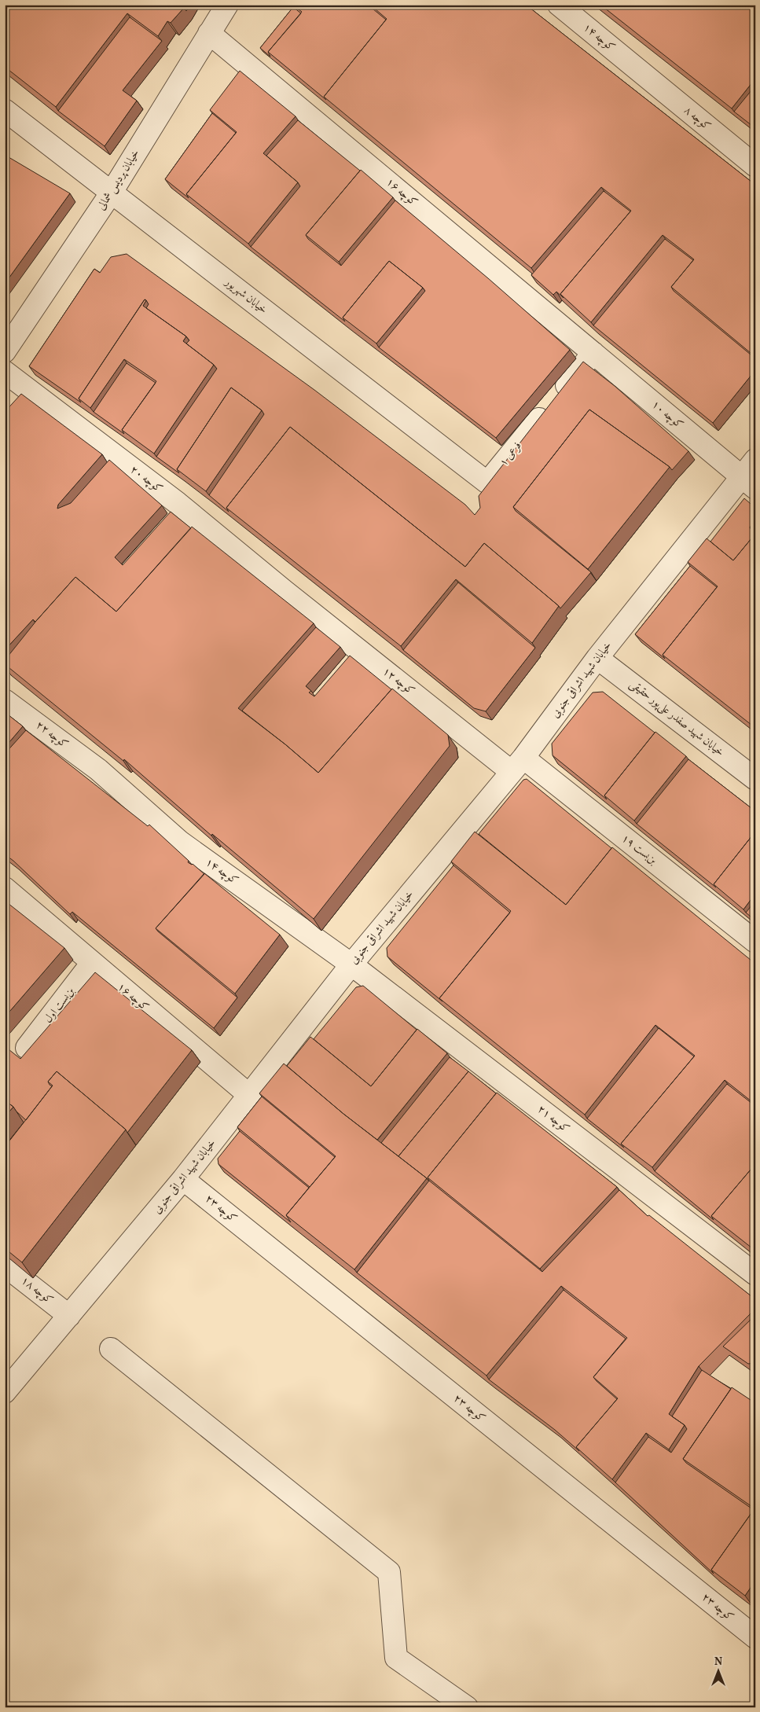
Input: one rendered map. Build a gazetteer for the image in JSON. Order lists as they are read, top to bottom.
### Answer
{
  "streets": {
    "street": [
      "کوچه ۱۴",
      "کوچه ۸",
      "خیابان پردیس شمالی",
      "کوچه ۱۶",
      "خیابان شهریور",
      "کوچه ۱۰",
      "فرعی ۱",
      "کوچه ۲۰",
      "خیابان شهید اشراقی جنوبی",
      "کوچه ۱۲",
      "خیابان شهید صفدر علی‌پور حقیقی",
      "کوچه ۲۲",
      "بن‌بست ۱۹",
      "بن‌بست اول",
      "کوچه ۲۱",
      "کوچه ۲۳",
      "کوچه ۱۸"
    ]
  },
  "crossings": [
    ["کوچه ۱۴", "کوچه ۸"],
    ["کوچه ۱۴", "خیابان شهید اشراقی جنوبی"],
    ["کوچه ۱۴", "کوچه ۲۲"],
    ["کوچه ۱۴", "کوچه ۲۱"],
    ["خیابان پردیس شمالی", "کوچه ۱۶"],
    ["خیابان پردیس شمالی", "خیابان شهریور"],
    ["کوچه ۱۶", "کوچه ۱۰"],
    ["کوچه ۱۶", "فرعی ۱"],
    ["کوچه ۱۶", "خیابان شهید اشراقی جنوبی"],
    ["کوچه ۱۶", "بن‌بست اول"],
    ["خیابان شهریور", "فرعی ۱"],
    ["کوچه ۱۰", "فرعی ۱"],
    ["کوچه ۱۰", "خیابان شهید اشراقی جنوبی"],
    ["کوچه ۲۰", "کوچه ۱۲"],
    ["خیابان شهید اشراقی جنوبی", "کوچه ۱۲"],
    ["خیابان شهید اشراقی جنوبی", "خیابان شهید صفدر علی‌پور حقیقی"],
    ["خیابان شهید اشراقی جنوبی", "بن‌بست ۱۹"],
    ["خیابان شهید اشراقی جنوبی", "کوچه ۲۱"],
    ["خیابان شهید اشراقی جنوبی", "کوچه ۲۳"],
    ["خیابان شهید اشراقی جنوبی", "کوچه ۱۸"],
    ["کوچه ۱۲", "بن‌بست ۱۹"]
  ],
  "north": "top"
}
